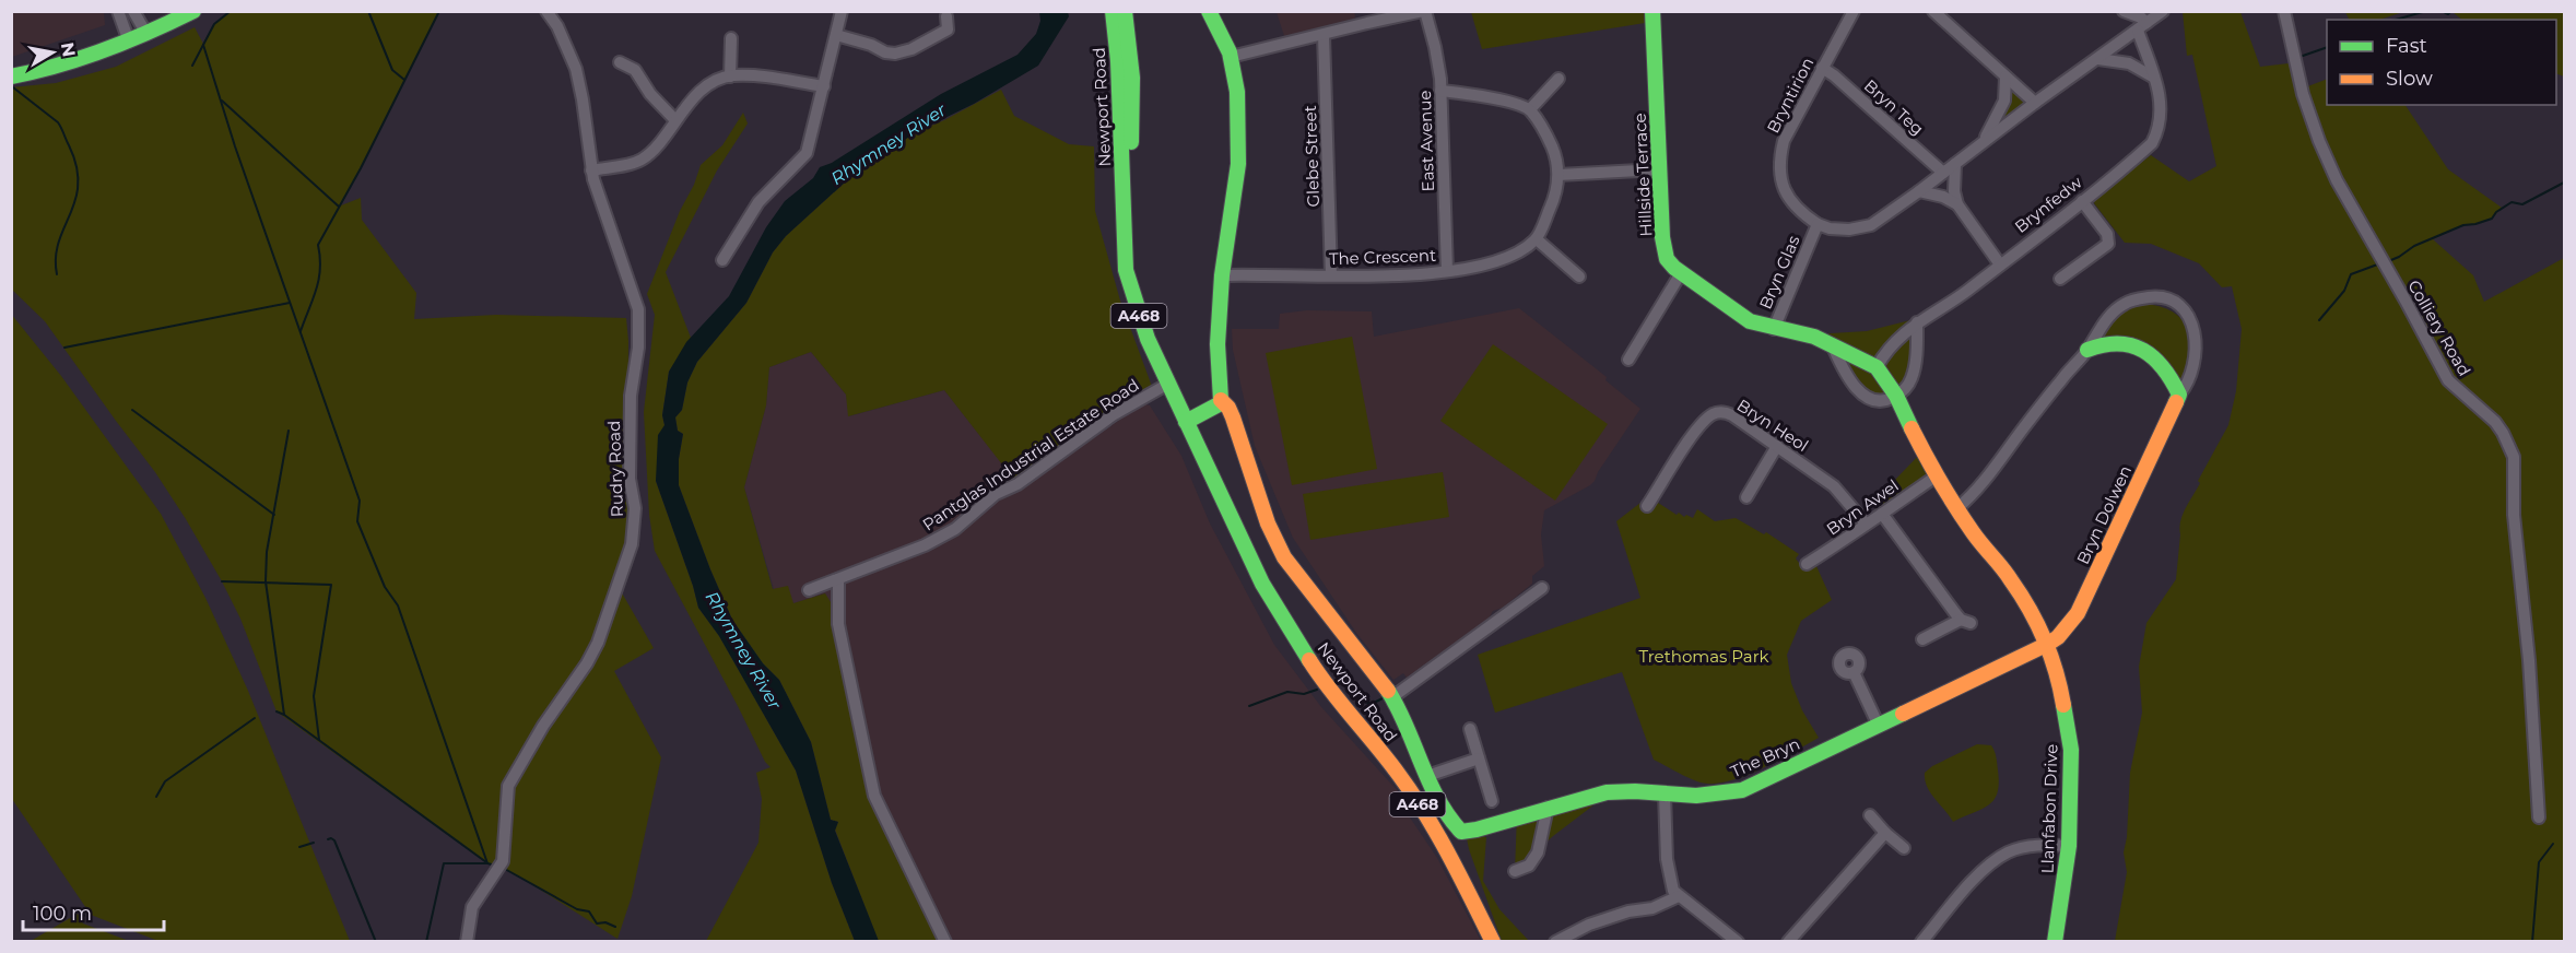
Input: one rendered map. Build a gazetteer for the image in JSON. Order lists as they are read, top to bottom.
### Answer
{
  "streets": {
    "street": [
      "Bryntirion",
      "Newport Road",
      "Bryn Teg",
      "East Avenue",
      "Glebe Street",
      "Hillside Terrace",
      "Brynfedw",
      "The Crescent",
      "Bryn Glas",
      "A468",
      "Colliery Road",
      "Bryn Heol",
      "Pantglas Industrial Estate Road",
      "Rudry Road",
      "Bryn Awel",
      "Bryn Dolwen",
      "The Bryn",
      "Llanfabon Drive"
    ]
  },
  "crossings": [
    ["Bryntirion", "Bryn Teg"],
    ["Bryntirion", "Bryn Glas"],
    ["Newport Road", "The Crescent"],
    ["Newport Road", "Pantglas Industrial Estate Road"],
    ["Newport Road", "The Bryn"],
    ["Bryn Teg", "Bryn Glas"],
    ["East Avenue", "The Crescent"],
    ["Glebe Street", "The Crescent"],
    ["Hillside Terrace", "Bryn Glas"],
    ["Brynfedw", "Bryn Glas"],
    ["Bryn Heol", "Bryn Awel"],
    ["Bryn Awel", "Llanfabon Drive"],
    ["Bryn Dolwen", "The Bryn"],
    ["Bryn Dolwen", "Llanfabon Drive"],
    ["The Bryn", "Llanfabon Drive"]
  ],
  "water": ["Rhymney River"],
  "parks": ["Trethomas Park"],
  "legend": ["Fast", "Slow"],
  "scale_bar": "100 m",
  "north": "right"
}
